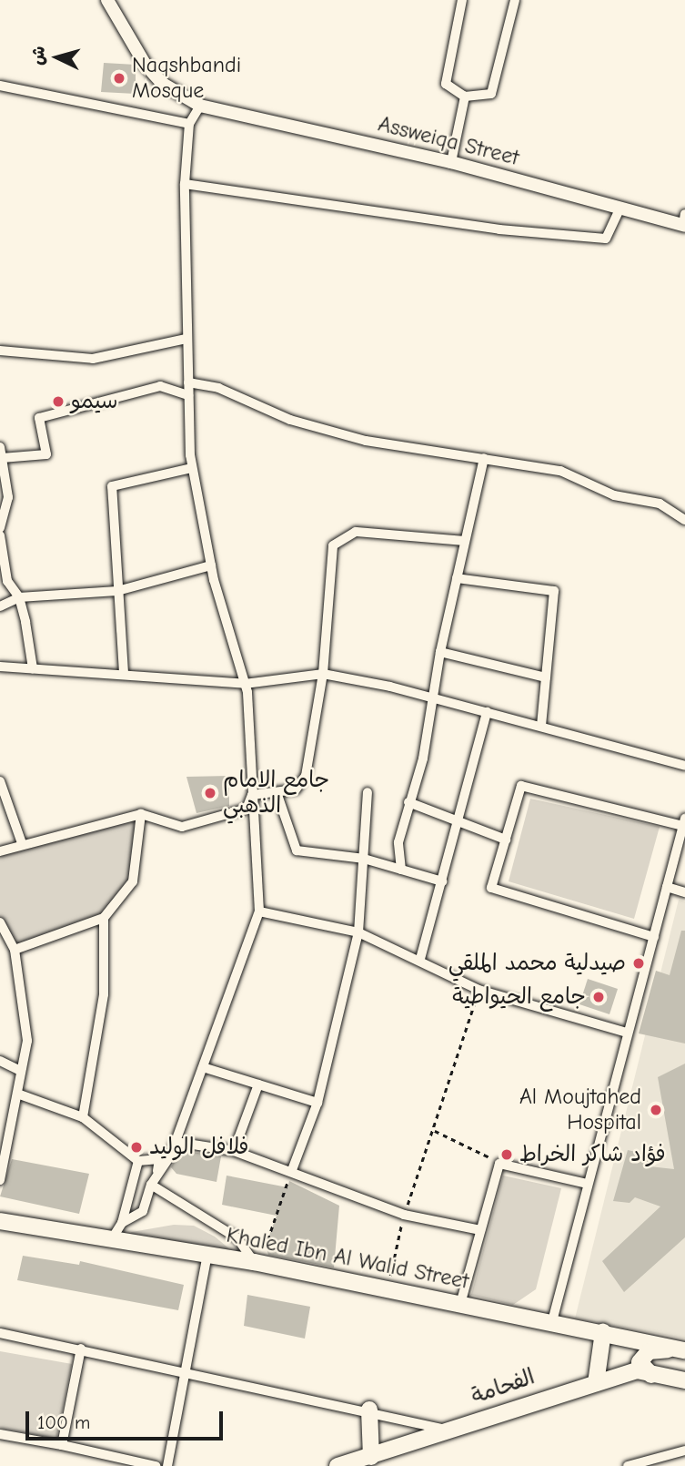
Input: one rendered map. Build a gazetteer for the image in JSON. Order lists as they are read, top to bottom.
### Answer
{
  "streets": {
    "main road": ["Khaled Ibn Al Walid Street", "الفحامة"],
    "street": ["Assweiqa Street"]
  },
  "places": [
    "Naqshbandi Mosque",
    "سيمو",
    "جامع الامام الذهبي",
    "صيدلية محمد الملقي",
    "جامع الحيواطية",
    "Al Moujtahed Hospital",
    "فلافل الوليد",
    "فؤاد شاكر الخراط"
  ],
  "scale_bar": "100 m",
  "north": "left"
}
